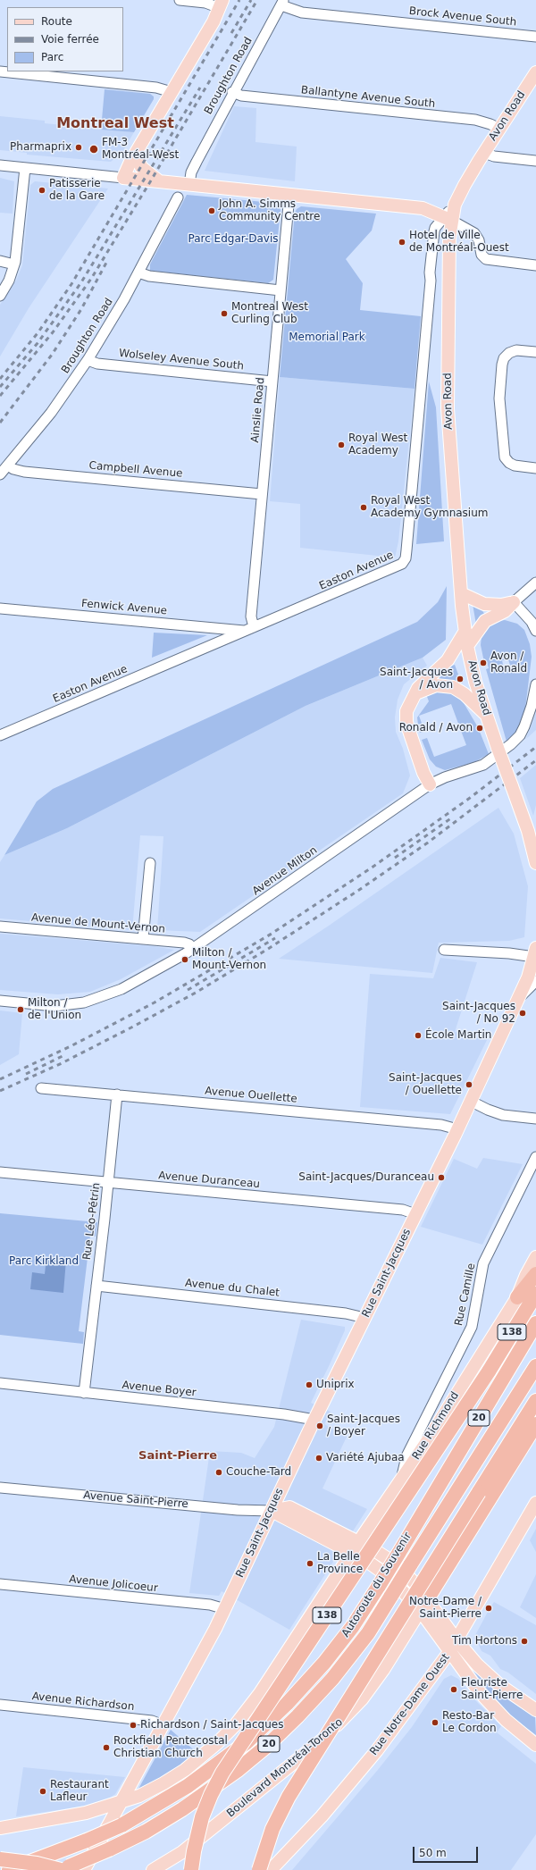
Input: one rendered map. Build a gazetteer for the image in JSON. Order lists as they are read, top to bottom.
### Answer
{
  "streets": {
    "highway": ["138", "20", "Autoroute du Souvenir"],
    "main road": [
      "Avon Road",
      "Rue Saint-Jacques",
      "Rue Richmond",
      "Avenue Saint-Pierre",
      "Rue Notre-Dame Ouest",
      "Boulevard Montréal-Toronto"
    ],
    "street": [
      "Brock Avenue South",
      "Broughton Road",
      "Ballantyne Avenue South",
      "Wolseley Avenue South",
      "Ainslie Road",
      "Campbell Avenue",
      "Easton Avenue",
      "Fenwick Avenue",
      "Avenue Milton",
      "Avenue de Mount-Vernon",
      "Avenue Ouellette",
      "Avenue Duranceau",
      "Rue Léo-Pétrin",
      "Avenue du Chalet",
      "Rue Camille",
      "Avenue Boyer",
      "Avenue Jolicoeur",
      "Avenue Richardson"
    ]
  },
  "crossings": [
    ["Brock Avenue South", "Broughton Road"],
    ["Broughton Road", "Ballantyne Avenue South"],
    ["Broughton Road", "Wolseley Avenue South"],
    ["Broughton Road", "Campbell Avenue"],
    ["Ballantyne Avenue South", "Avon Road"],
    ["Avon Road", "Easton Avenue"],
    ["Wolseley Avenue South", "Ainslie Road"],
    ["Ainslie Road", "Campbell Avenue"],
    ["Ainslie Road", "Easton Avenue"],
    ["Ainslie Road", "Fenwick Avenue"],
    ["Easton Avenue", "Fenwick Avenue"],
    ["Avenue Milton", "Avenue de Mount-Vernon"],
    ["Avenue Ouellette", "Rue Léo-Pétrin"],
    ["Avenue Ouellette", "Rue Saint-Jacques"],
    ["Avenue Duranceau", "Rue Léo-Pétrin"],
    ["Avenue Duranceau", "Rue Saint-Jacques"],
    ["Rue Léo-Pétrin", "Avenue du Chalet"],
    ["Rue Léo-Pétrin", "Avenue Boyer"],
    ["Rue Saint-Jacques", "Avenue du Chalet"],
    ["Rue Saint-Jacques", "Avenue Boyer"],
    ["Rue Saint-Jacques", "Avenue Saint-Pierre"],
    ["Rue Saint-Jacques", "Avenue Jolicoeur"],
    ["Rue Saint-Jacques", "Avenue Richardson"],
    ["Rue Camille", "Rue Richmond"],
    ["Rue Richmond", "Avenue Saint-Pierre"],
    ["Avenue Saint-Pierre", "Rue Notre-Dame Ouest"],
    ["Avenue Saint-Pierre", "Boulevard Montréal-Toronto"]
  ],
  "districts": ["Montreal West", "Saint-Pierre"],
  "parks": ["Parc Edgar-Davis", "Memorial Park", "Parc Kirkland"],
  "places": [
    "Pharmaprix",
    "FM-3 Montréal-West",
    "Patisserie de la Gare",
    "John A. Simms Community Centre",
    "Hotel de Ville de Montréal-Ouest",
    "Montreal West Curling Club",
    "Royal West Academy",
    "Royal West Academy Gymnasium",
    "Avon / Ronald",
    "Saint-Jacques / Avon",
    "Ronald / Avon",
    "Milton / Mount-Vernon",
    "Milton / de l'Union",
    "Saint-Jacques / No 92",
    "École Martin",
    "Saint-Jacques / Ouellette",
    "Saint-Jacques/Duranceau",
    "Uniprix",
    "Saint-Jacques / Boyer",
    "Variété Ajubaa",
    "Couche-Tard",
    "La Belle Province",
    "Notre-Dame / Saint-Pierre",
    "Tim Hortons",
    "Fleuriste Saint-Pierre",
    "Resto-Bar Le Cordon",
    "Richardson / Saint-Jacques",
    "Rockfield Pentecostal Christian Church",
    "Restaurant Lafleur"
  ],
  "legend": ["Route", "Voie ferrée", "Parc"],
  "scale_bar": "50 m"
}
